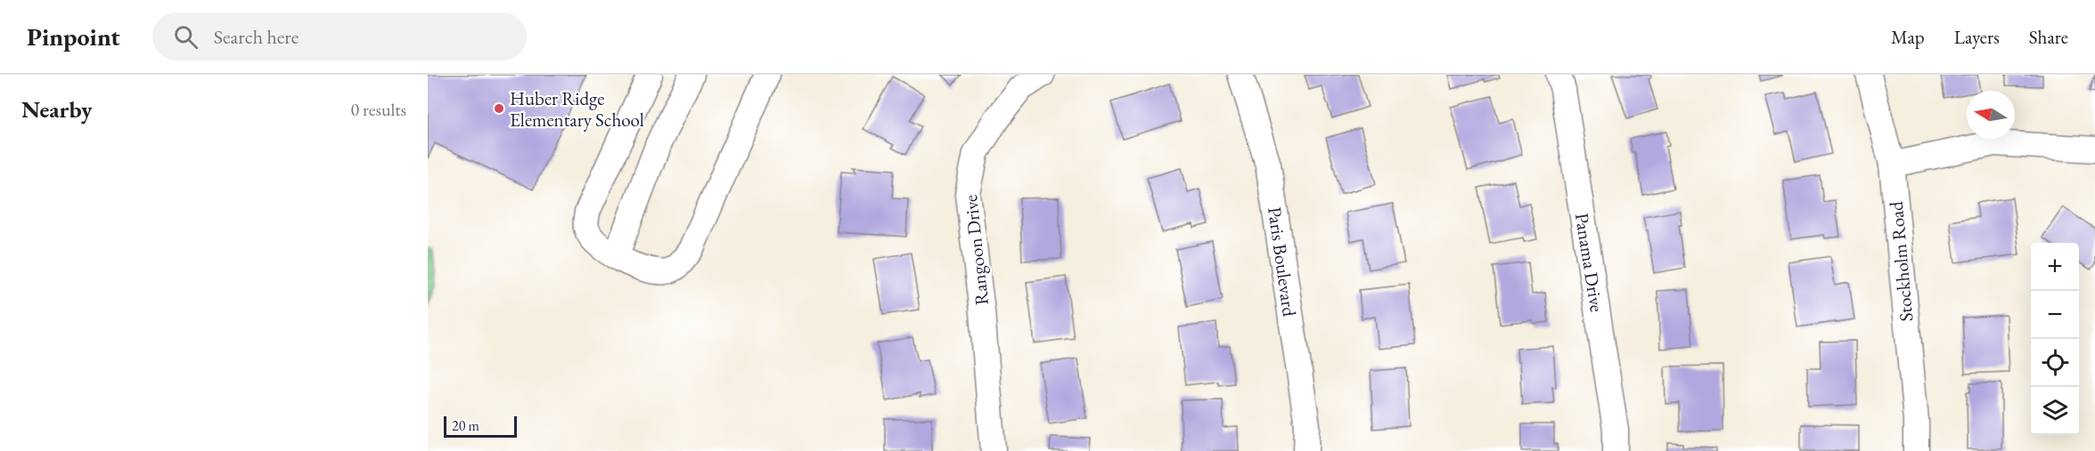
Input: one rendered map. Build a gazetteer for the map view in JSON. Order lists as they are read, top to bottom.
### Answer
{
  "streets": {
    "street": [
      "Rangoon Drive",
      "Paris Boulevard",
      "Stockholm Road",
      "Panama Drive"
    ]
  },
  "places": ["Huber Ridge Elementary School"],
  "scale_bar": "20 m",
  "north": "left",
  "page": {
    "header": "Pinpoint",
    "search": "Search here",
    "nav": ["Map", "Layers", "Share"],
    "heading": ["Nearby", "0 results"],
    "map_buttons": ["+", "−"],
    "scale": "20 m"
  }
}
